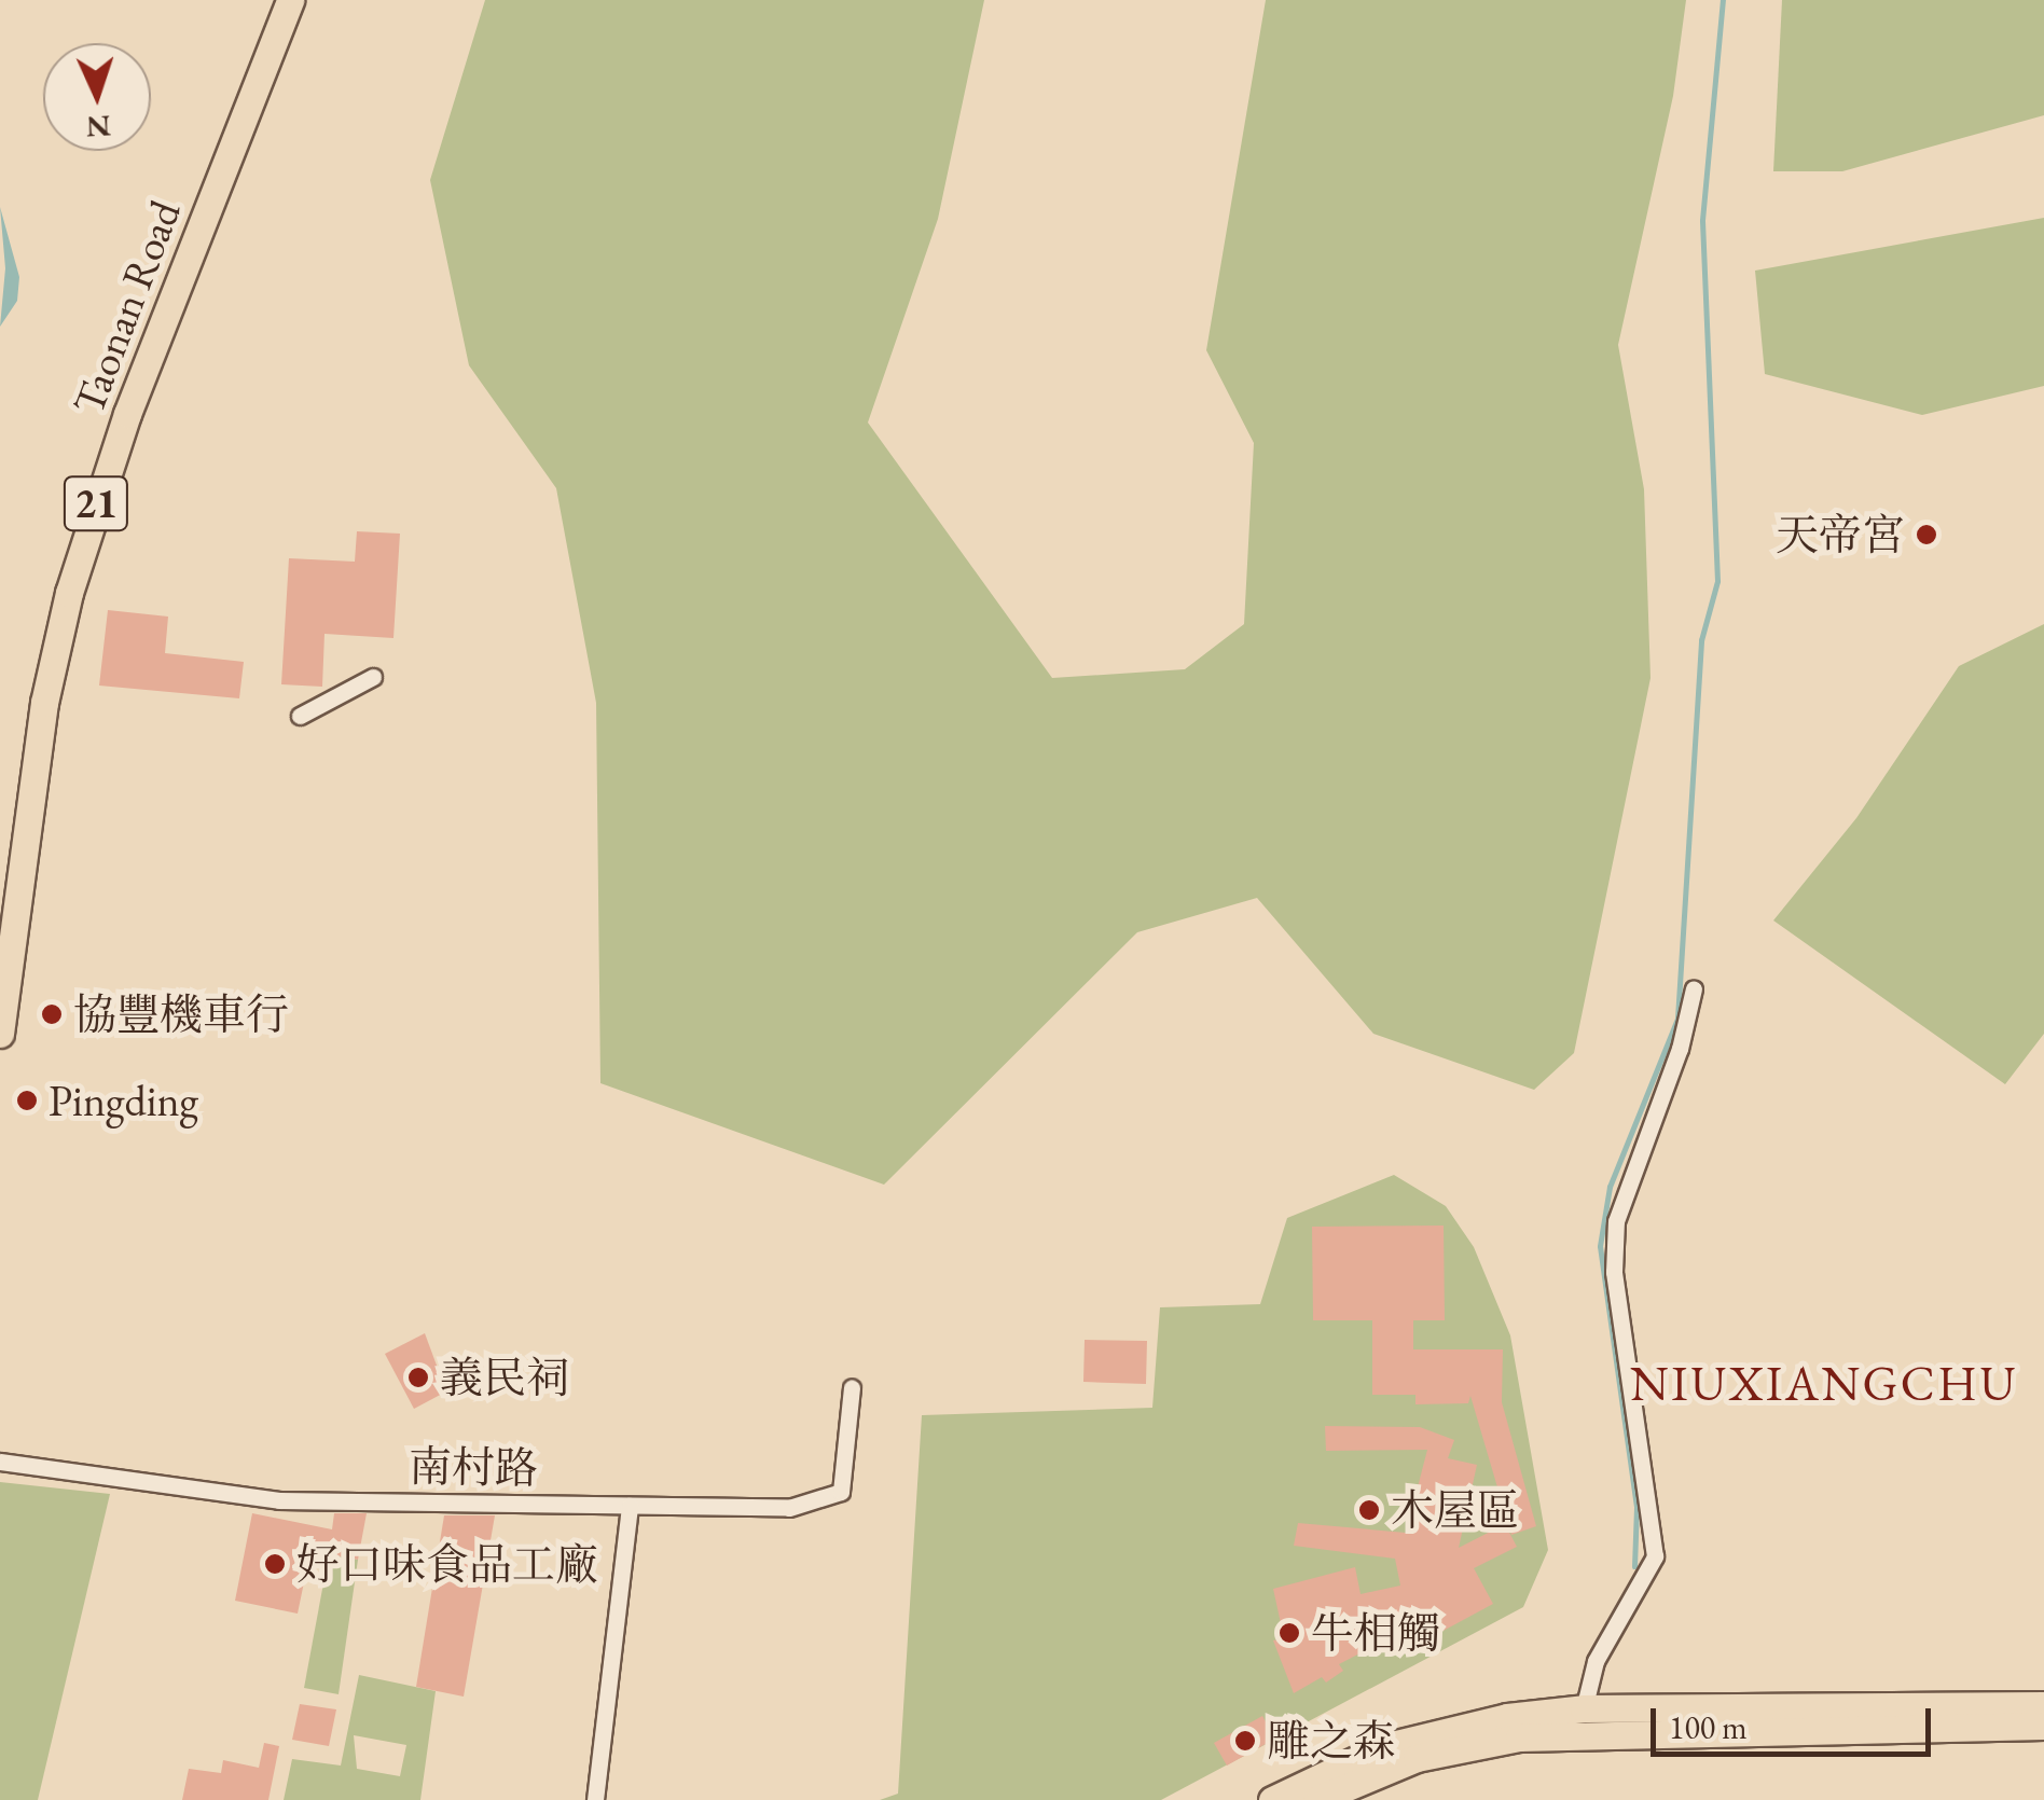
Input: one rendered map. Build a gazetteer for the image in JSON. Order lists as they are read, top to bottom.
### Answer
{
  "streets": {
    "main road": ["Taonan Road", "21"],
    "street": ["南村路"]
  },
  "districts": ["NIUXIANGCHU"],
  "places": [
    "天帝宮",
    "協豐機車行",
    "Pingding",
    "義民祠",
    "木屋區",
    "好口味食品工廠",
    "牛相觸",
    "雕之森"
  ],
  "scale_bar": "100 m",
  "north": "bottom"
}
